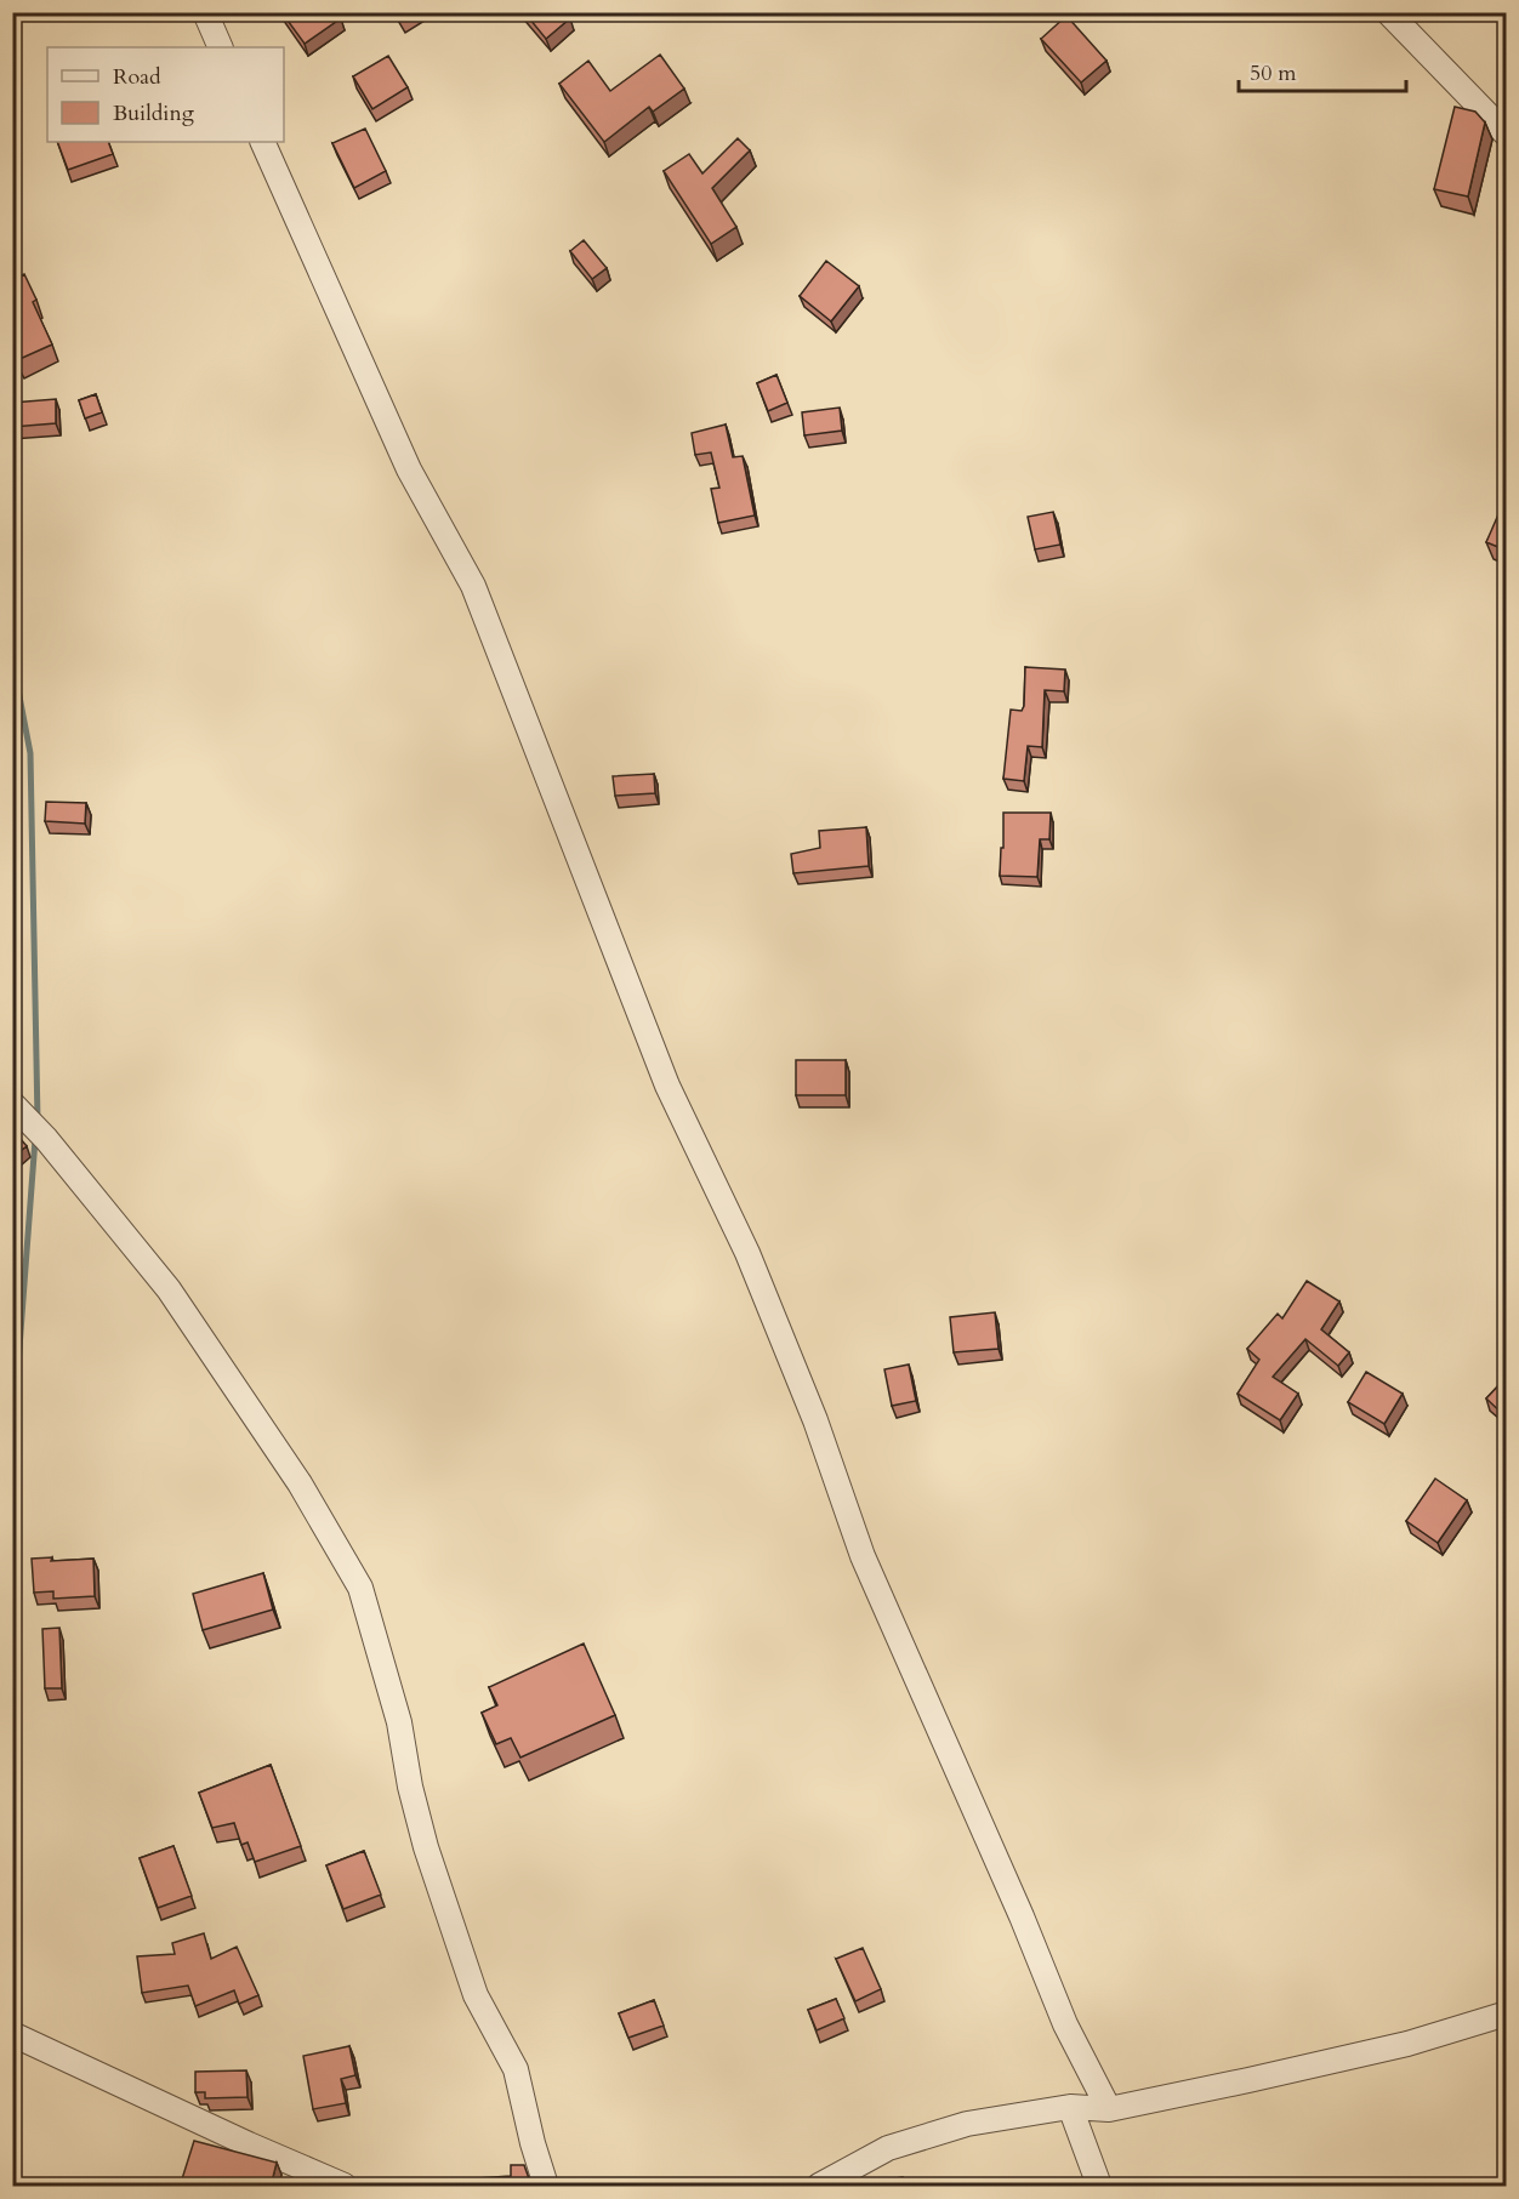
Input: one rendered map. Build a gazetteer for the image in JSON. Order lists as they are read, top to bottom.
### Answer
{
  "legend": ["Road", "Building"],
  "scale_bar": "50 m"
}
